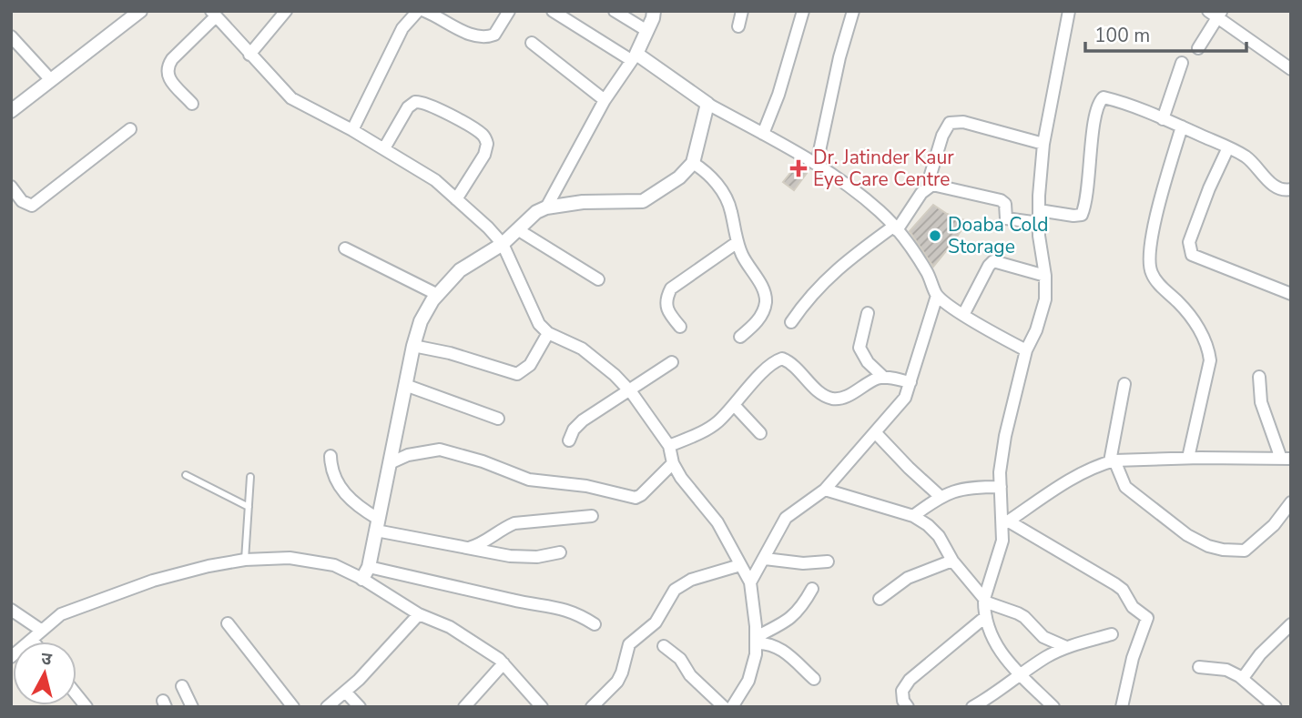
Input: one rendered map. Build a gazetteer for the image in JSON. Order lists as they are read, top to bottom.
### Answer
{
  "places": {
    "health": ["Dr. Jatinder Kaur Eye Care Centre"],
    "other": ["Doaba Cold Storage"]
  },
  "scale_bar": "100 m",
  "north": "top"
}
